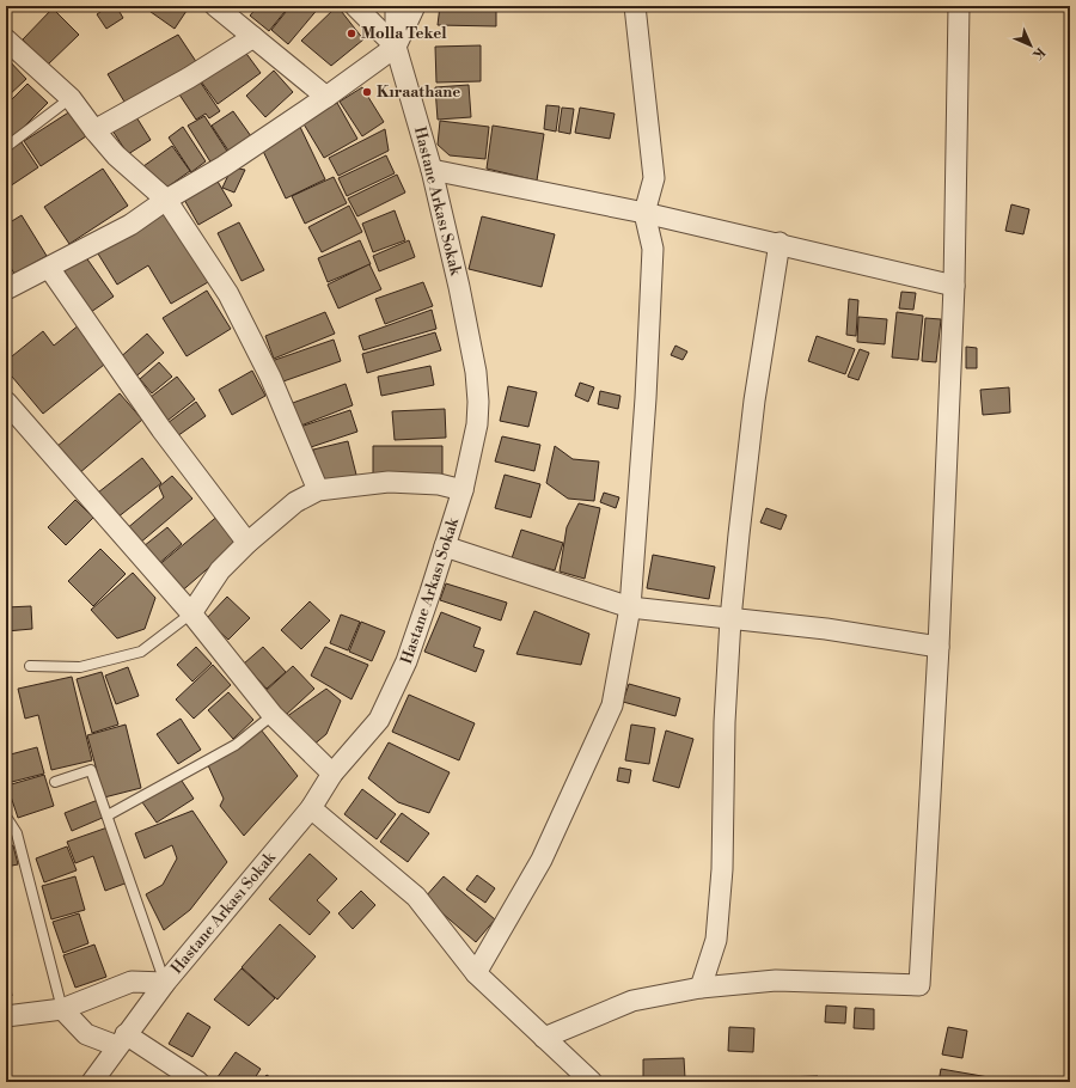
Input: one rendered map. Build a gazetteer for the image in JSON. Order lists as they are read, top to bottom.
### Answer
{
  "streets": {
    "street": ["Hastane Arkası Sokak"]
  },
  "places": ["Molla Tekel", "Kıraathane"],
  "north": "bottom right"
}
